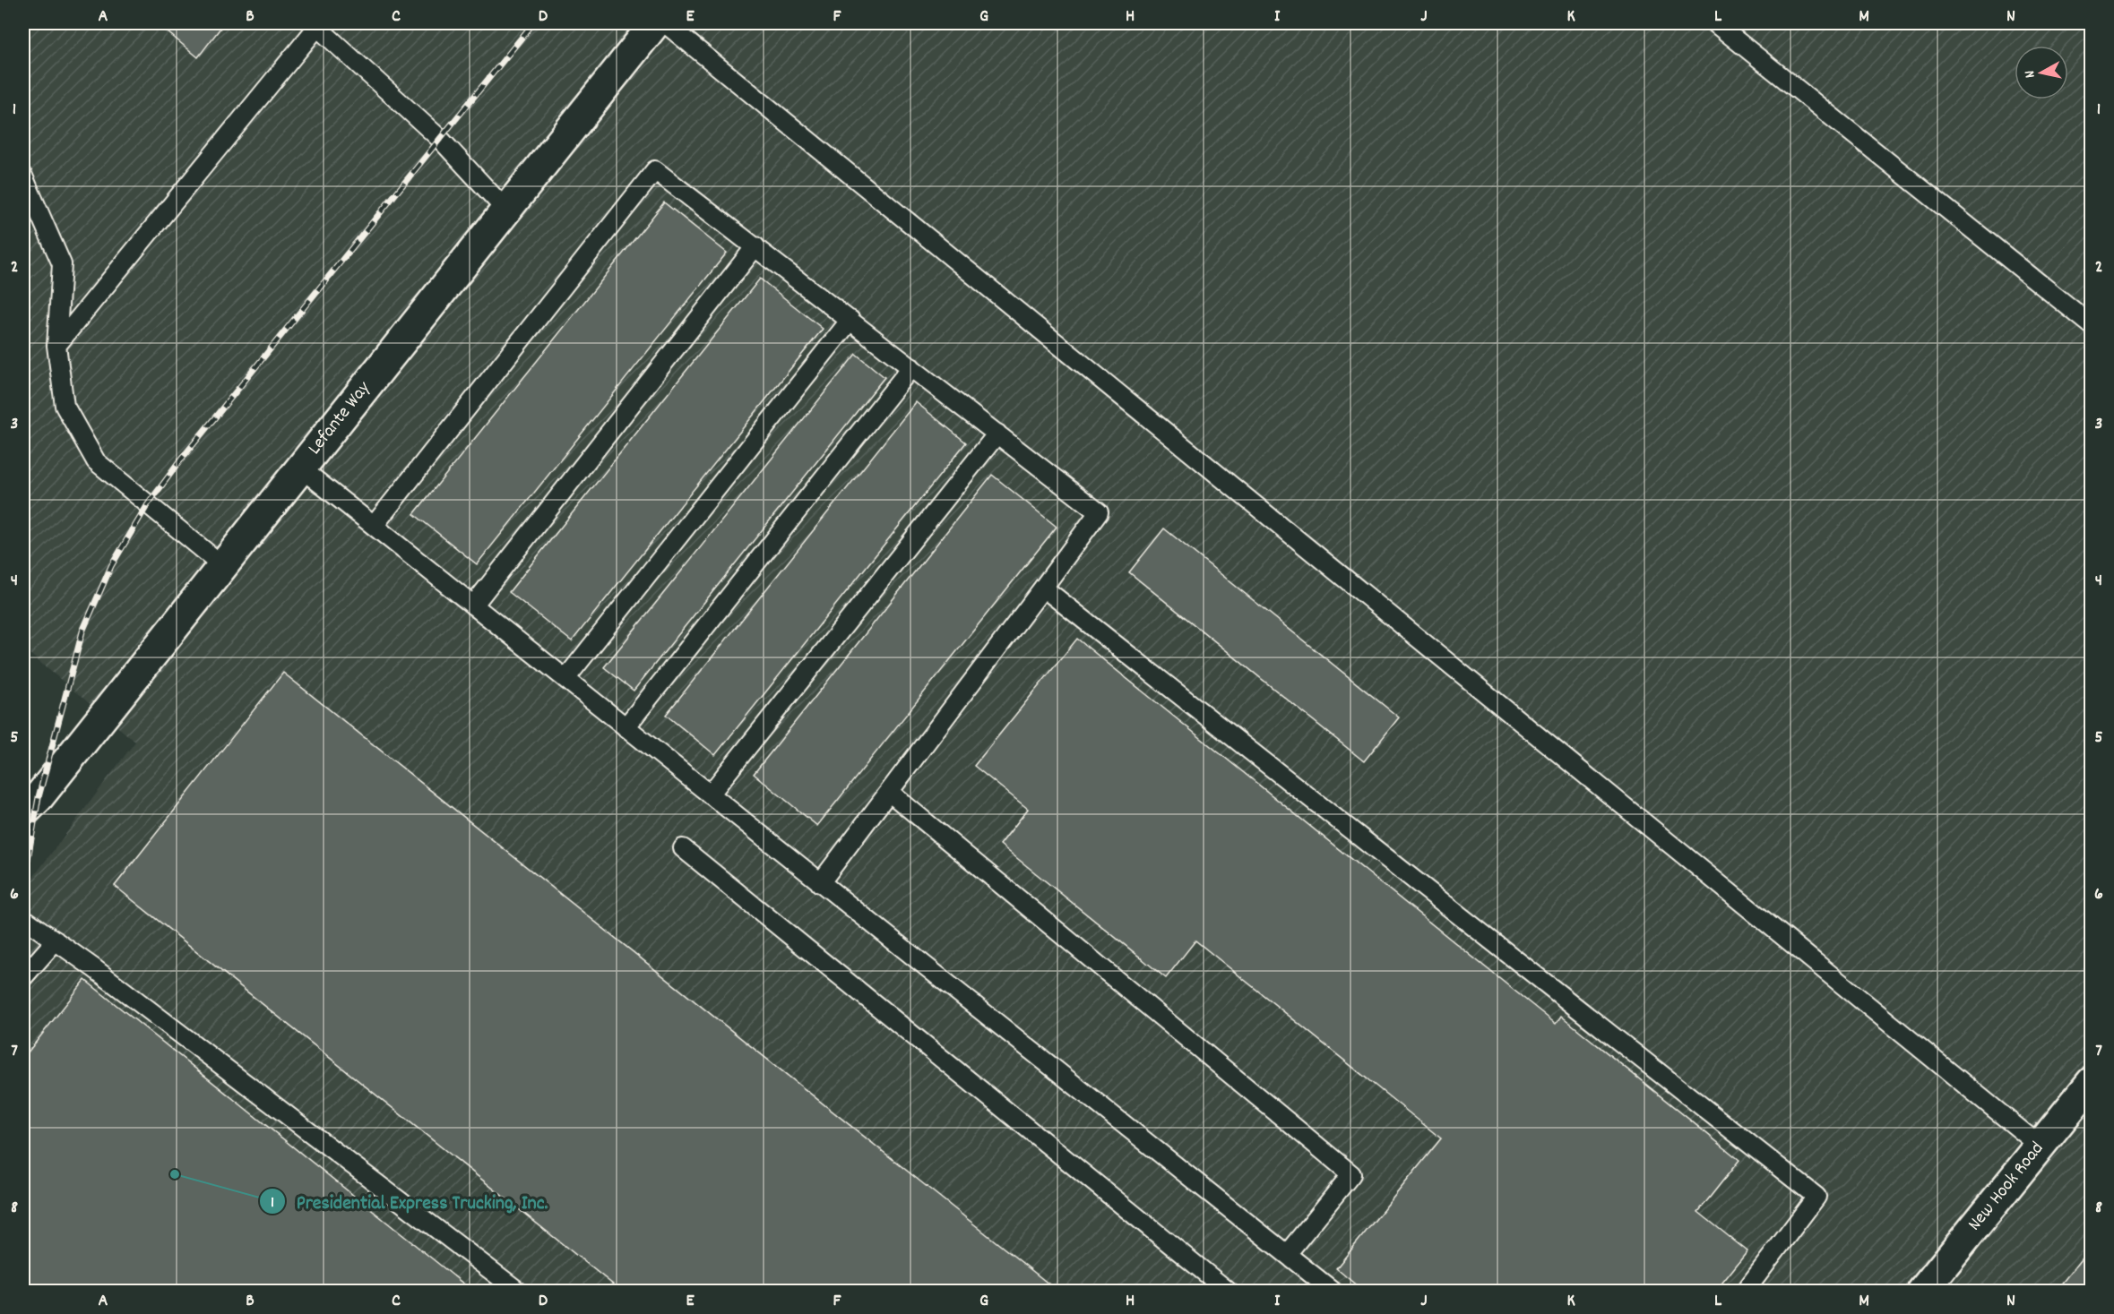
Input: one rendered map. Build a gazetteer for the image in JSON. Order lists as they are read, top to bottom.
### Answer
{
  "streets": {
    "street": ["Lefante Way", "New Hook Road"]
  },
  "places": ["Presidential Express Trucking, Inc."],
  "north": "left",
  "grid": {
    "columns": [
      "A",
      "B",
      "C",
      "D",
      "E",
      "F",
      "G",
      "H",
      "I",
      "J",
      "K",
      "L",
      "M",
      "N"
    ],
    "rows": [
      "1",
      "2",
      "3",
      "4",
      "5",
      "6",
      "7",
      "8"
    ]
  }
}
